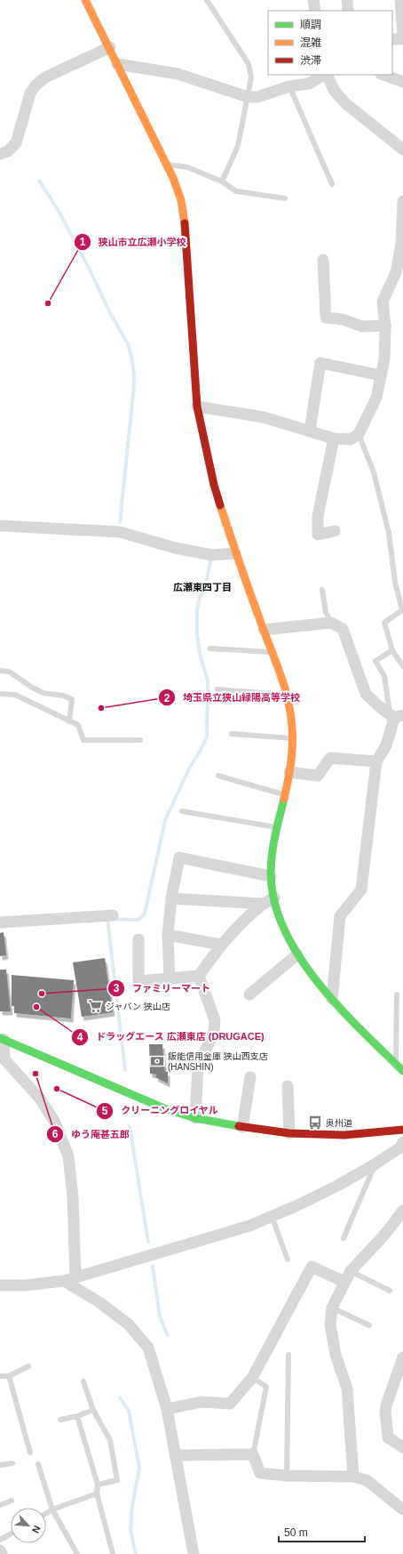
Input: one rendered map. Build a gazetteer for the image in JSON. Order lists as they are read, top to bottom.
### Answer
{
  "districts": ["広瀬東四丁目"],
  "places": {
    "other": [
      "狭山市立広瀬小学校",
      "埼玉県立狭山緑陽高等学校",
      "ファミリーマート",
      "ドラッグエース 広瀬東店 (DRUGACE)",
      "ゆう庵甚五郎",
      "クリーニングロイヤル"
    ],
    "supermarket": ["ジャパン 狭山店"],
    "bank": ["飯能信用金庫 狭山西支店 (HANSHIN)"],
    "bus stop": ["奥州道"]
  },
  "legend": ["順調", "混雑", "渋滞"],
  "scale_bar": "50 m",
  "north": "bottom right"
}
